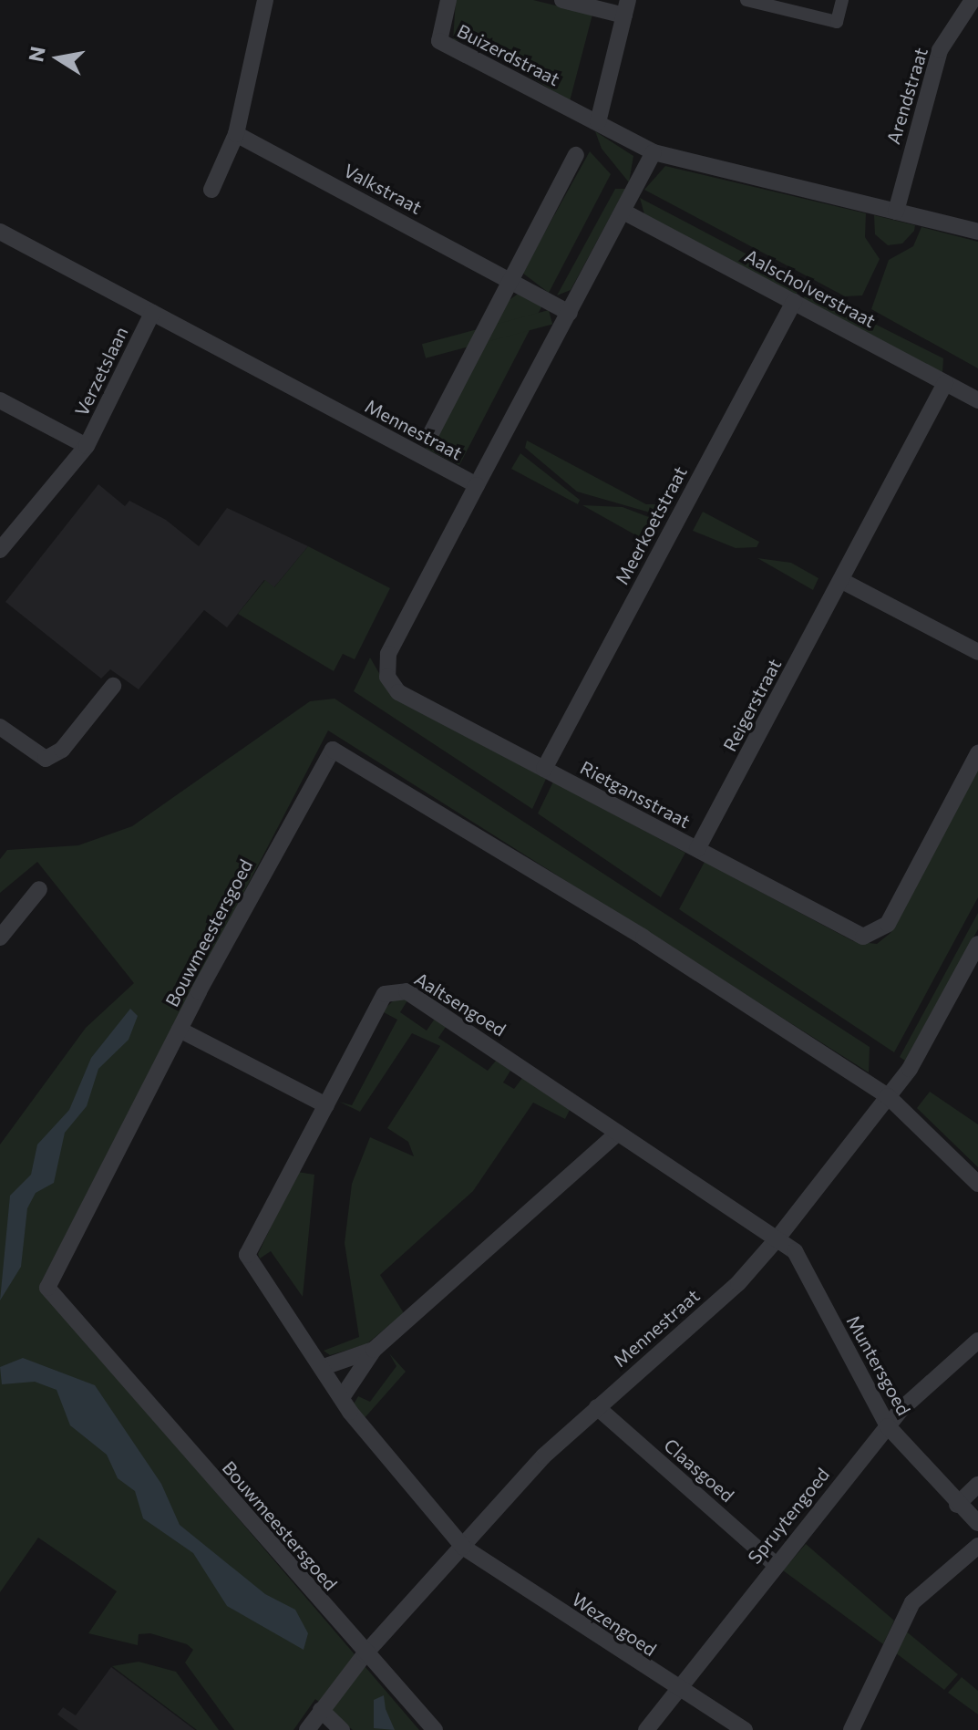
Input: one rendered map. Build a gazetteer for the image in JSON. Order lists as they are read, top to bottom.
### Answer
{
  "streets": {
    "street": [
      "Buizerdstraat",
      "Arendstraat",
      "Valkstraat",
      "Aalscholverstraat",
      "Verzetslaan",
      "Mennestraat",
      "Meerkoetstraat",
      "Reigerstraat",
      "Rietgansstraat",
      "Bouwmeestersgoed",
      "Aaltsengoed",
      "Muntersgoed",
      "Claasgoed",
      "Spruytengoed",
      "Wezengoed"
    ]
  },
  "crossings": [
    ["Aalscholverstraat", "Meerkoetstraat"],
    ["Aalscholverstraat", "Reigerstraat"],
    ["Verzetslaan", "Mennestraat"],
    ["Mennestraat", "Rietgansstraat"],
    ["Mennestraat", "Bouwmeestersgoed"],
    ["Mennestraat", "Aaltsengoed"],
    ["Mennestraat", "Muntersgoed"],
    ["Mennestraat", "Claasgoed"],
    ["Mennestraat", "Wezengoed"],
    ["Meerkoetstraat", "Rietgansstraat"],
    ["Reigerstraat", "Rietgansstraat"],
    ["Aaltsengoed", "Muntersgoed"],
    ["Aaltsengoed", "Wezengoed"],
    ["Muntersgoed", "Spruytengoed"],
    ["Claasgoed", "Spruytengoed"],
    ["Spruytengoed", "Wezengoed"]
  ],
  "north": "left"
}
